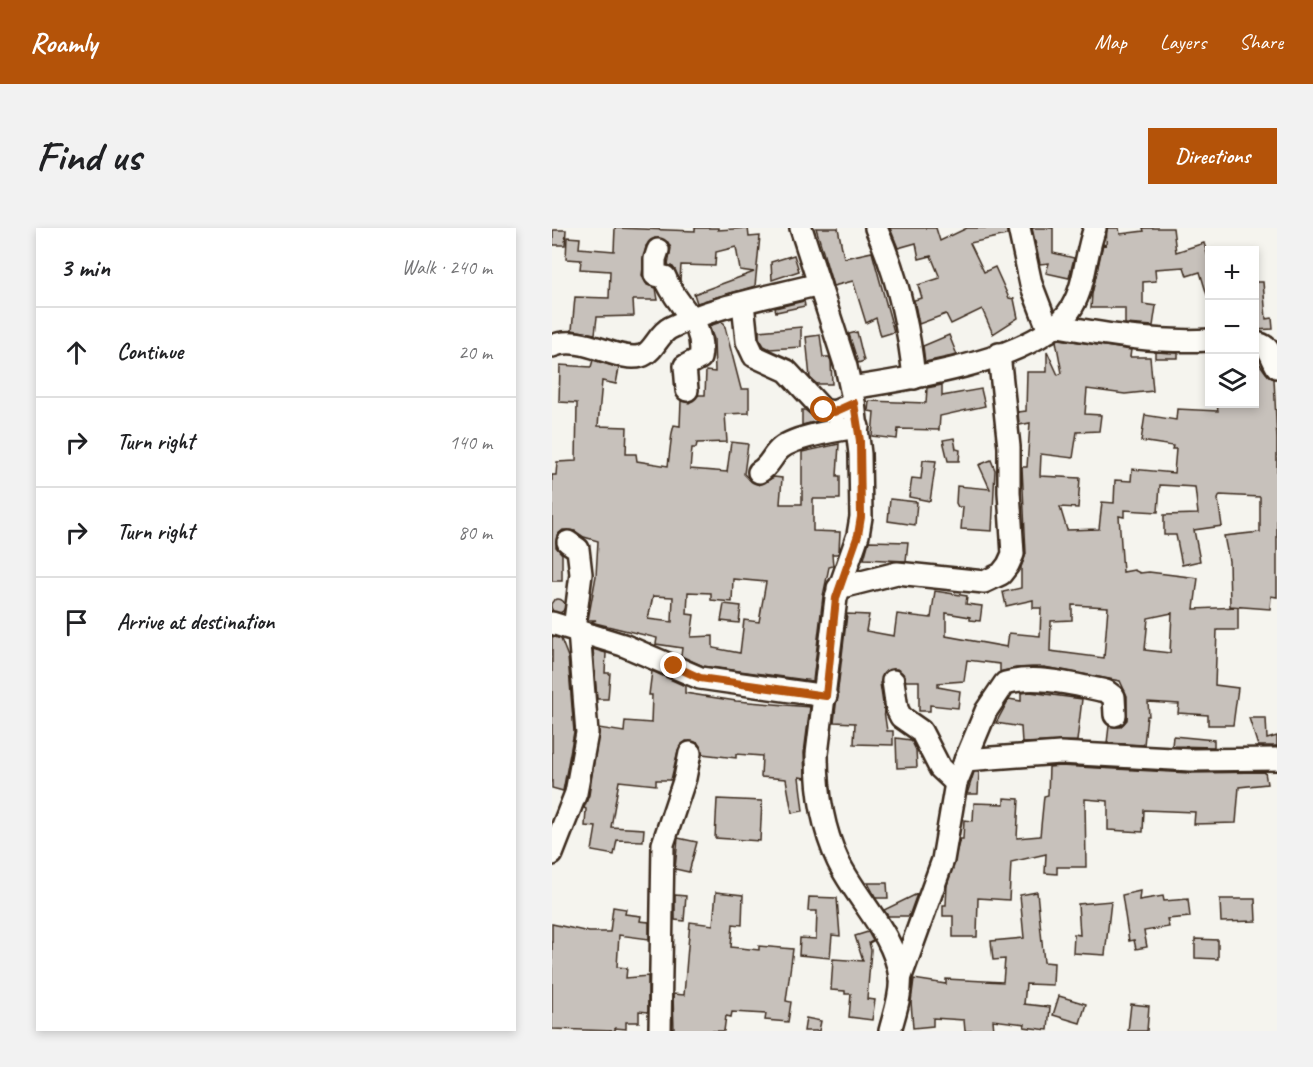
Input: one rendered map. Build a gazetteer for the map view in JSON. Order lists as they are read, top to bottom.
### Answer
{
  "page": {
    "header": "Roamly",
    "nav": ["Map", "Layers", "Share"],
    "buttons": "Directions",
    "title": "Find us",
    "heading": ["3 min", "Walk · 240 m"],
    "map_buttons": ["+", "−"],
    "list": [
      ["Continue", "20 m"],
      ["Turn right", "140 m"],
      ["Turn right", "80 m"],
      "Arrive at destination"
    ]
  }
}
